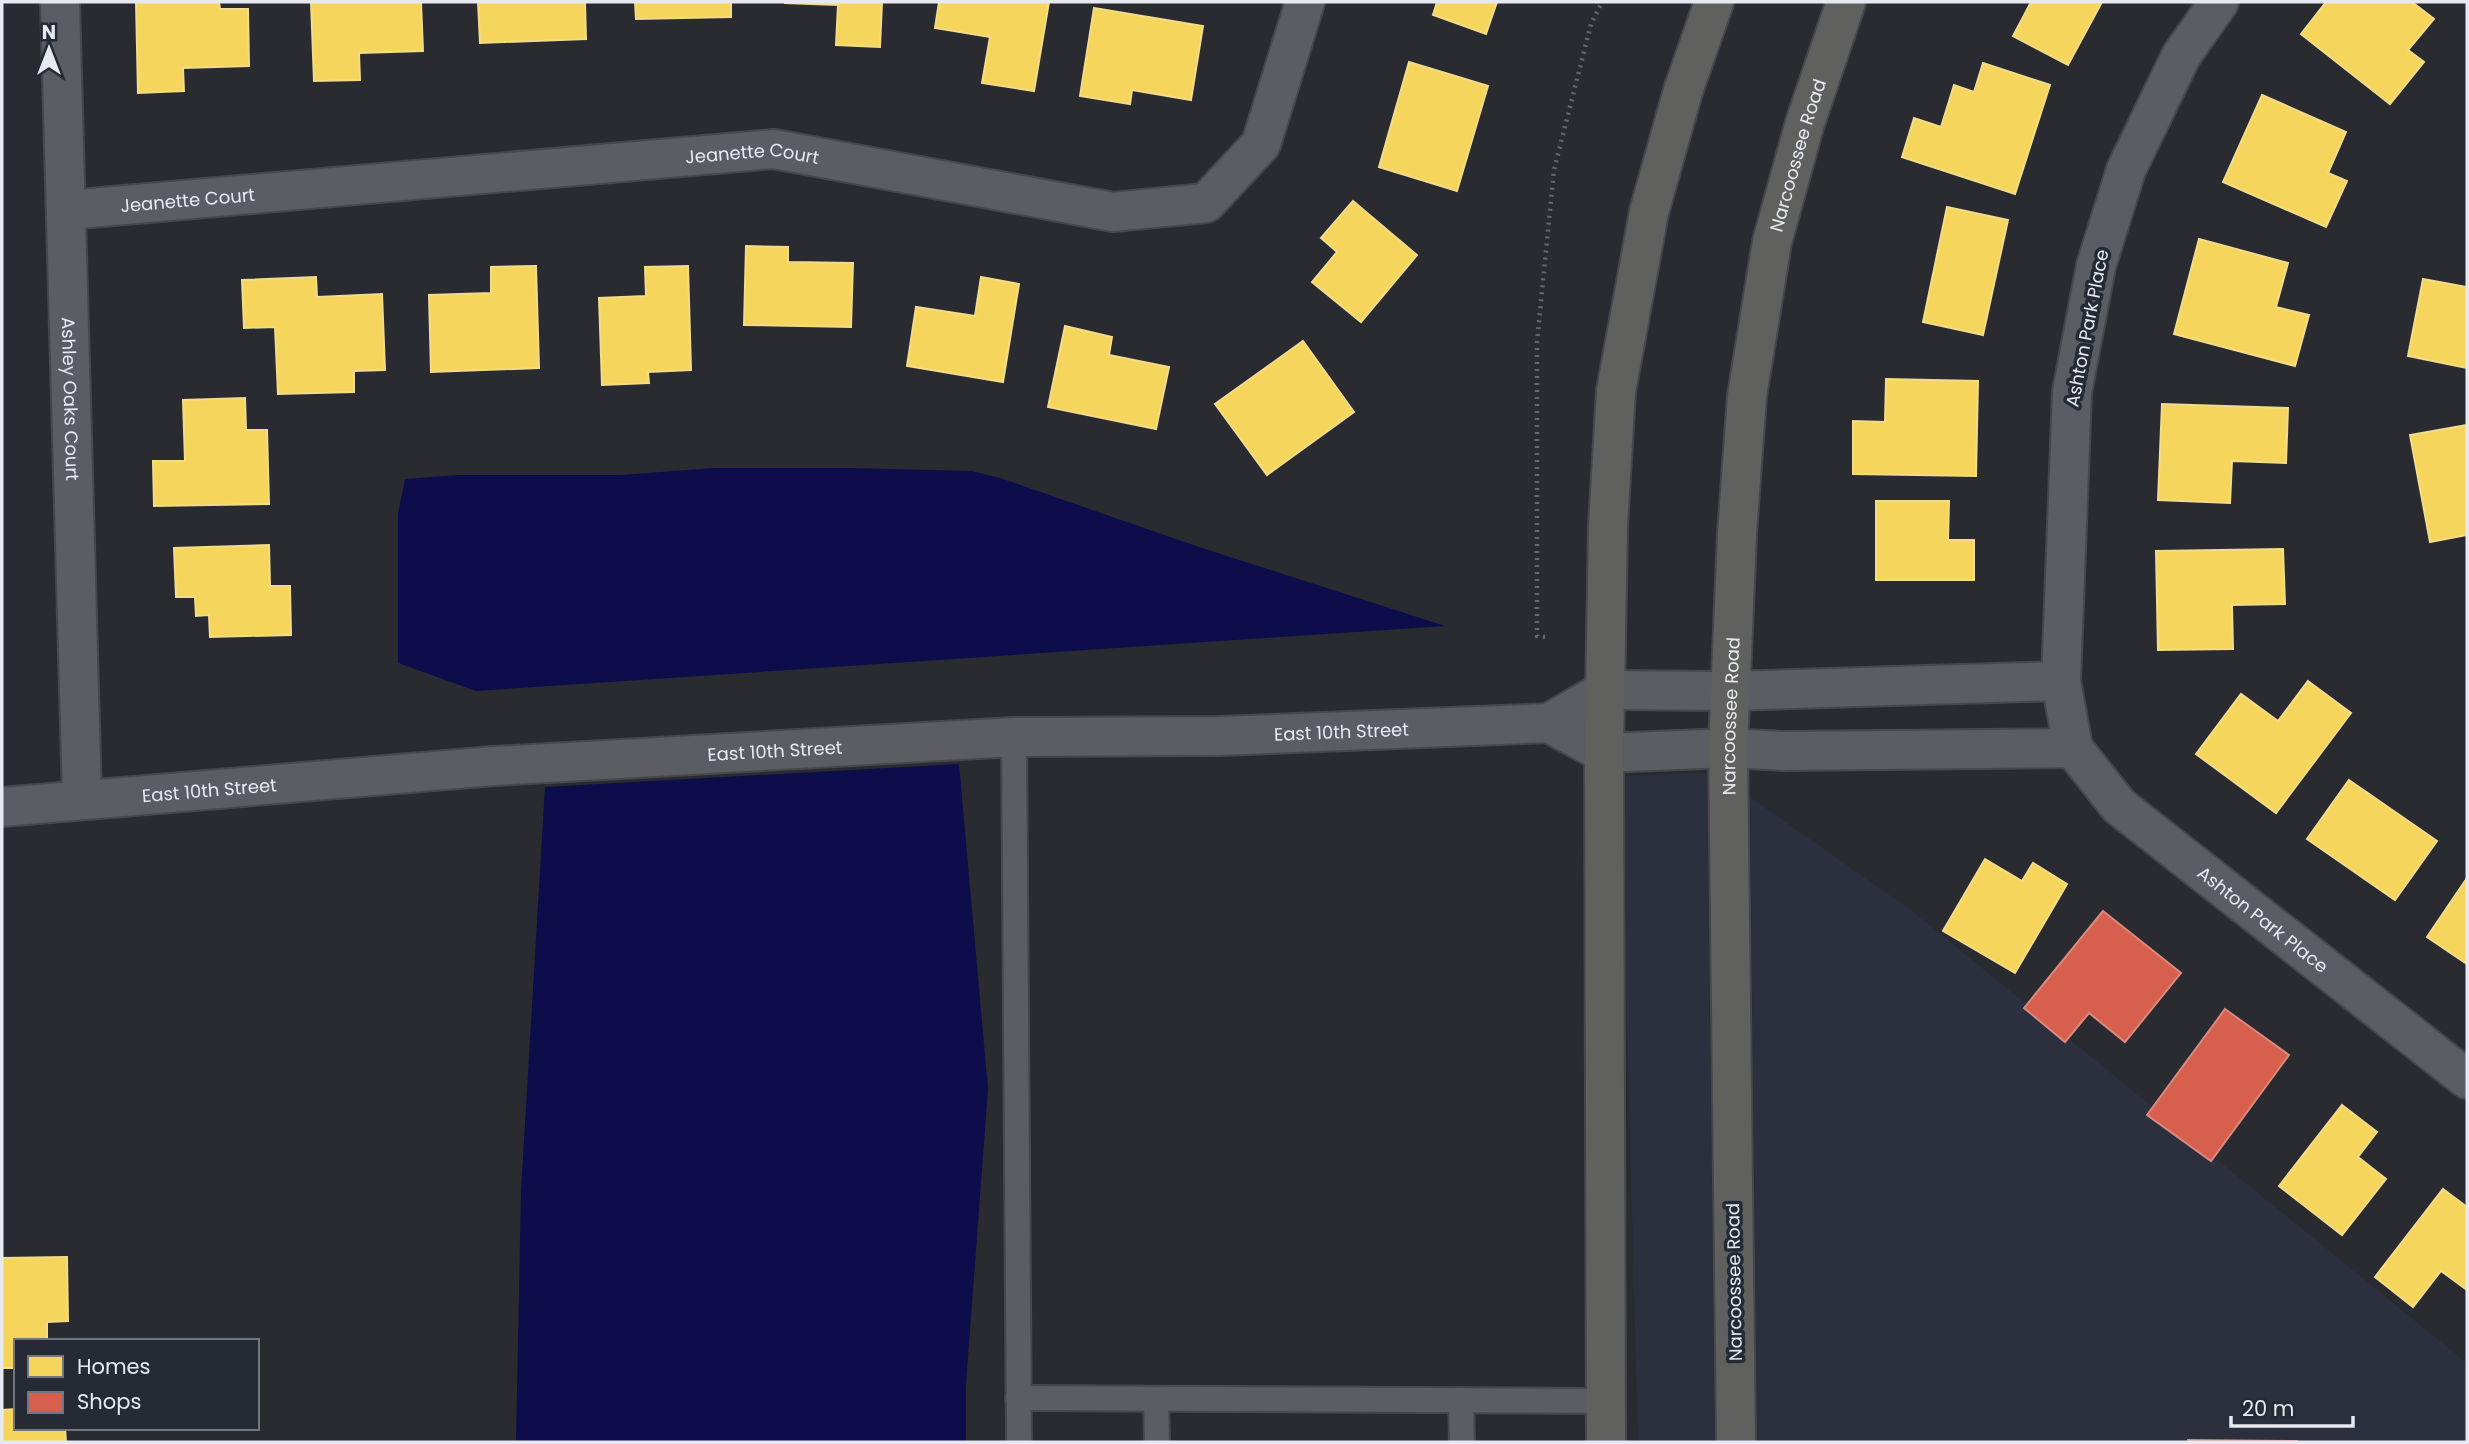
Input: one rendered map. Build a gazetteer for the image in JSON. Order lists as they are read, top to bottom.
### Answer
{
  "streets": {
    "main road": ["Narcoossee Road"],
    "street": [
      "Jeanette Court",
      "Ashton Park Place",
      "Ashley Oaks Court",
      "East 10th Street"
    ]
  },
  "crossings": [
    ["Jeanette Court", "Ashley Oaks Court"],
    ["Ashley Oaks Court", "East 10th Street"]
  ],
  "legend": ["Homes", "Shops"],
  "scale_bar": "20 m",
  "north": "top"
}
